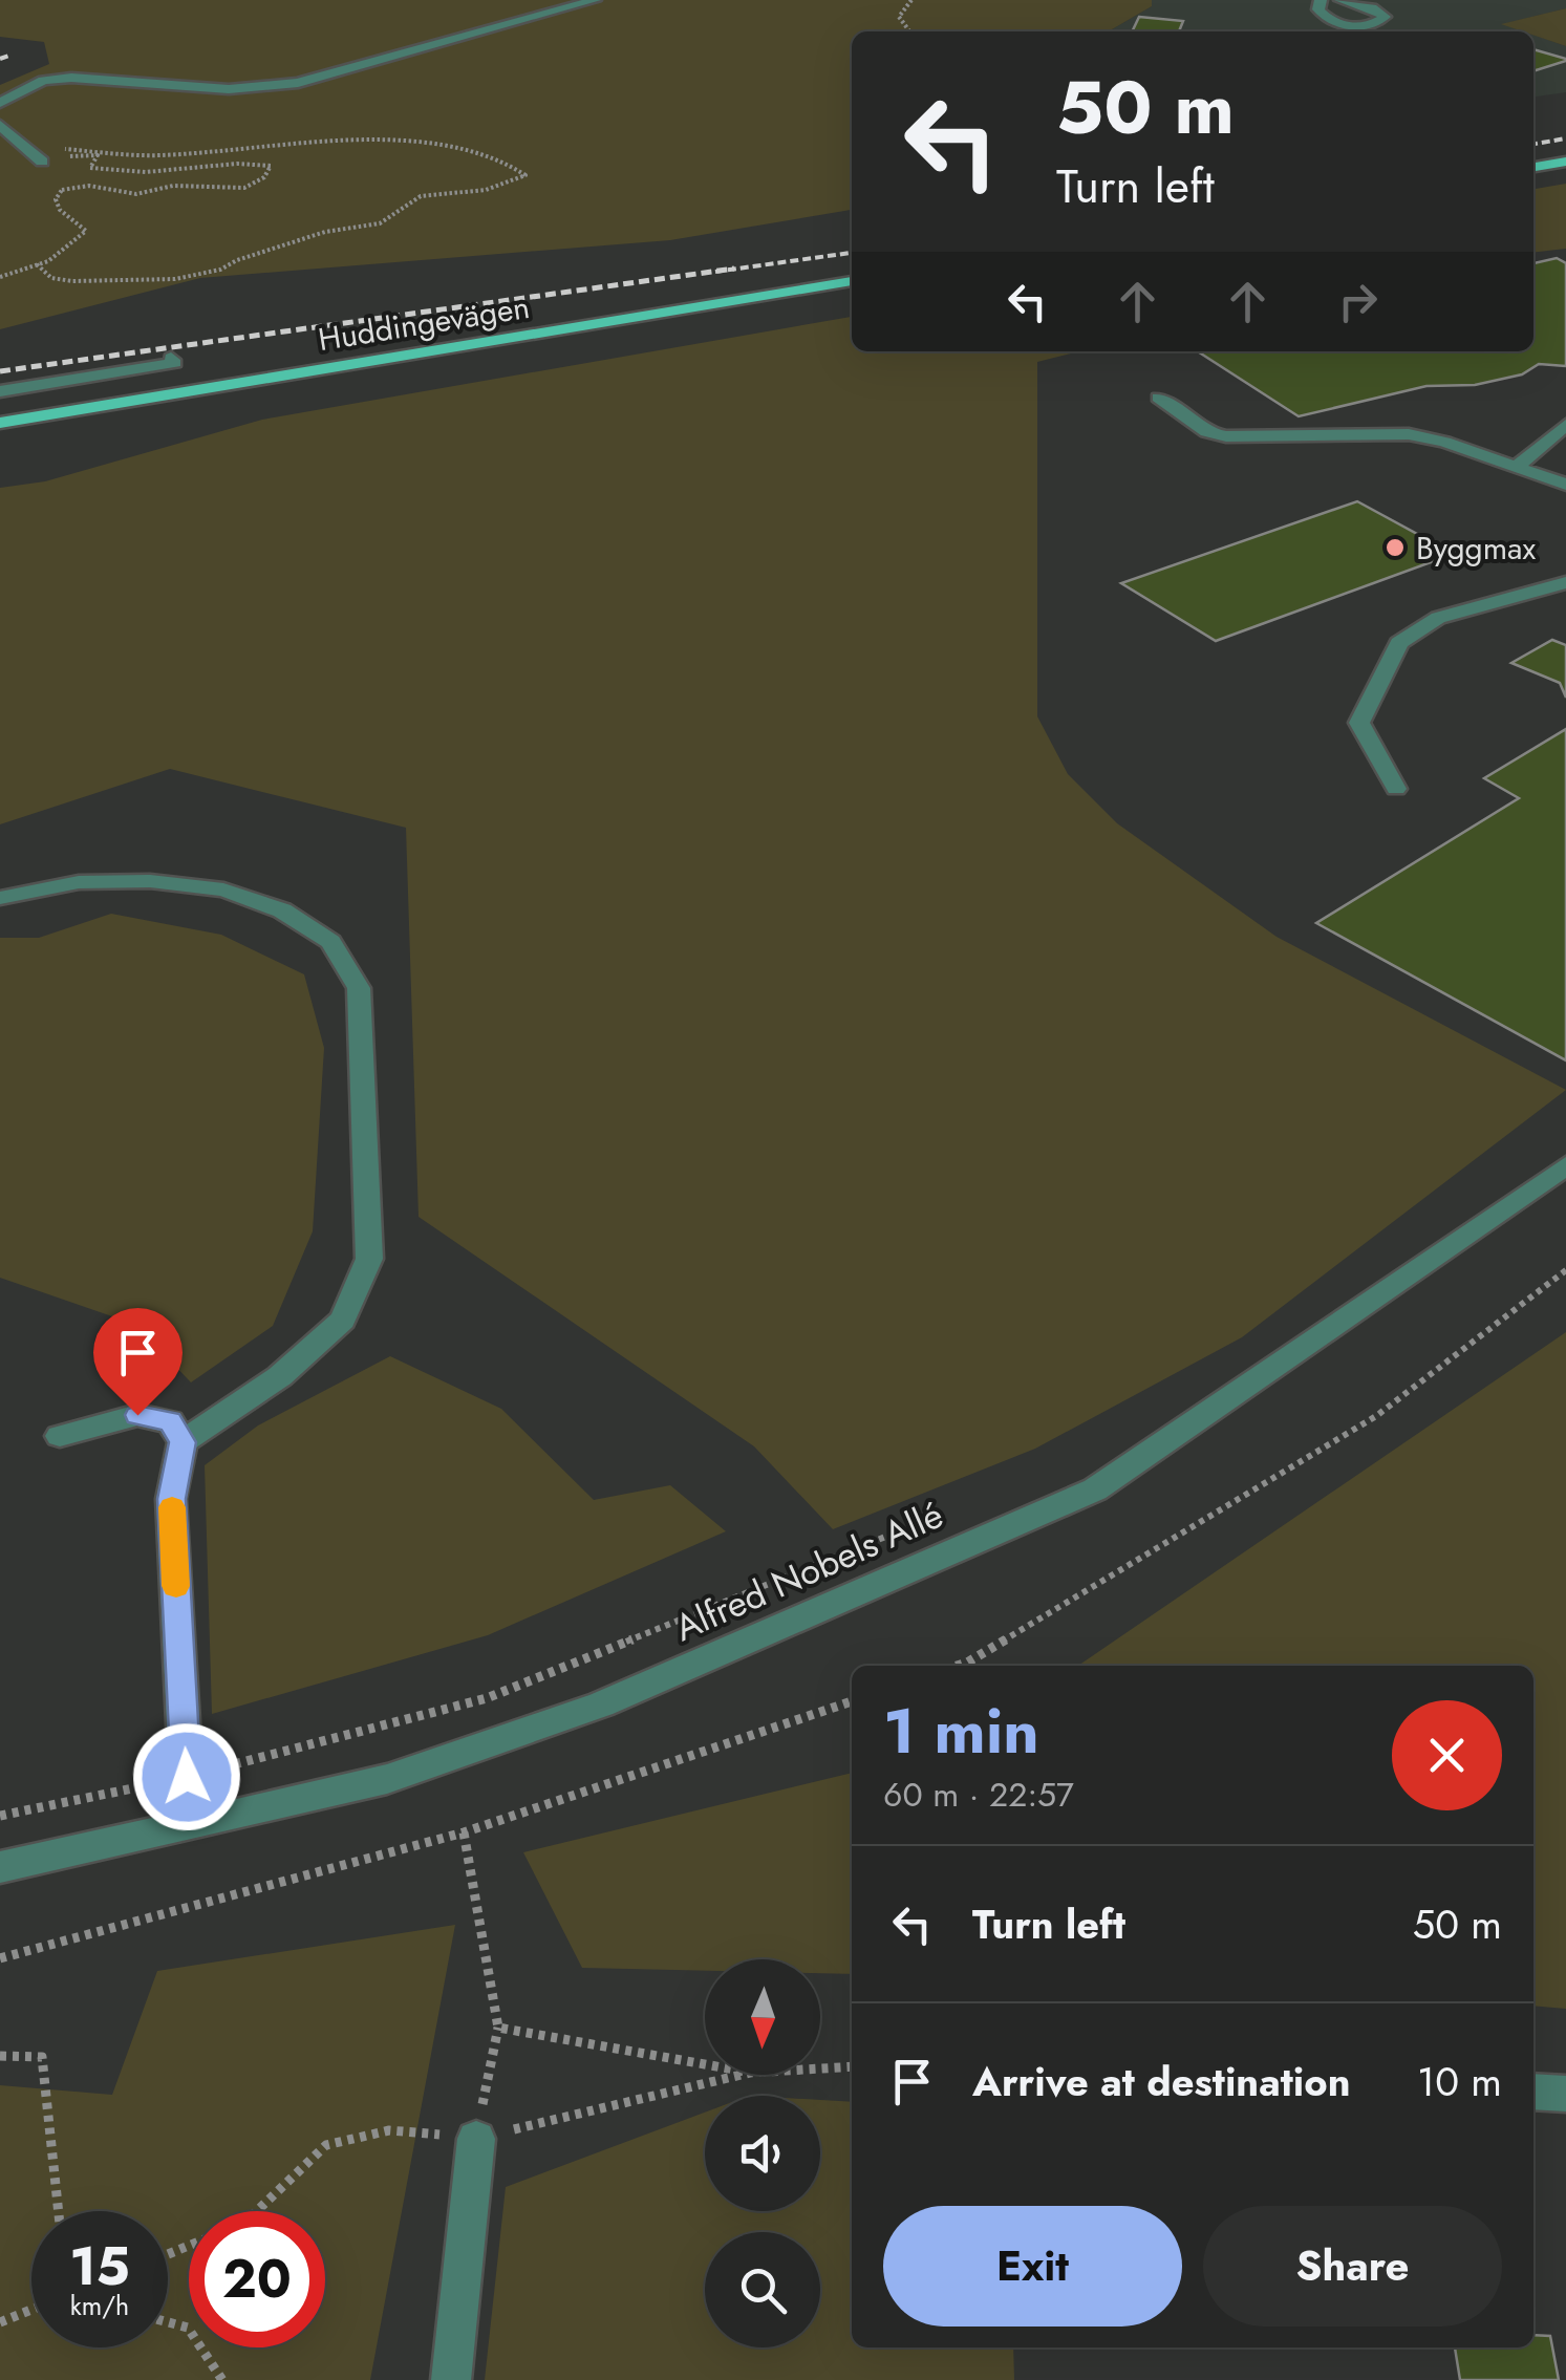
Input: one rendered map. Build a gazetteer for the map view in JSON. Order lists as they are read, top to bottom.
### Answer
{
  "streets": {
    "main road": ["Huddingevägen"],
    "street": ["Alfred Nobels Allé"]
  },
  "places": ["Byggmax"],
  "north": "bottom",
  "page": {
    "turn": ["50 m", "Turn left"],
    "heading": ["1 min", "60 m · 22:57"],
    "list": [
      {
        "name": "Turn left",
        "value": "50 m"
      },
      {
        "name": "Arrive at destination",
        "value": "10 m"
      }
    ],
    "buttons": ["Exit", "Share"],
    "speed": "15 km/h",
    "limit": "20"
  }
}
